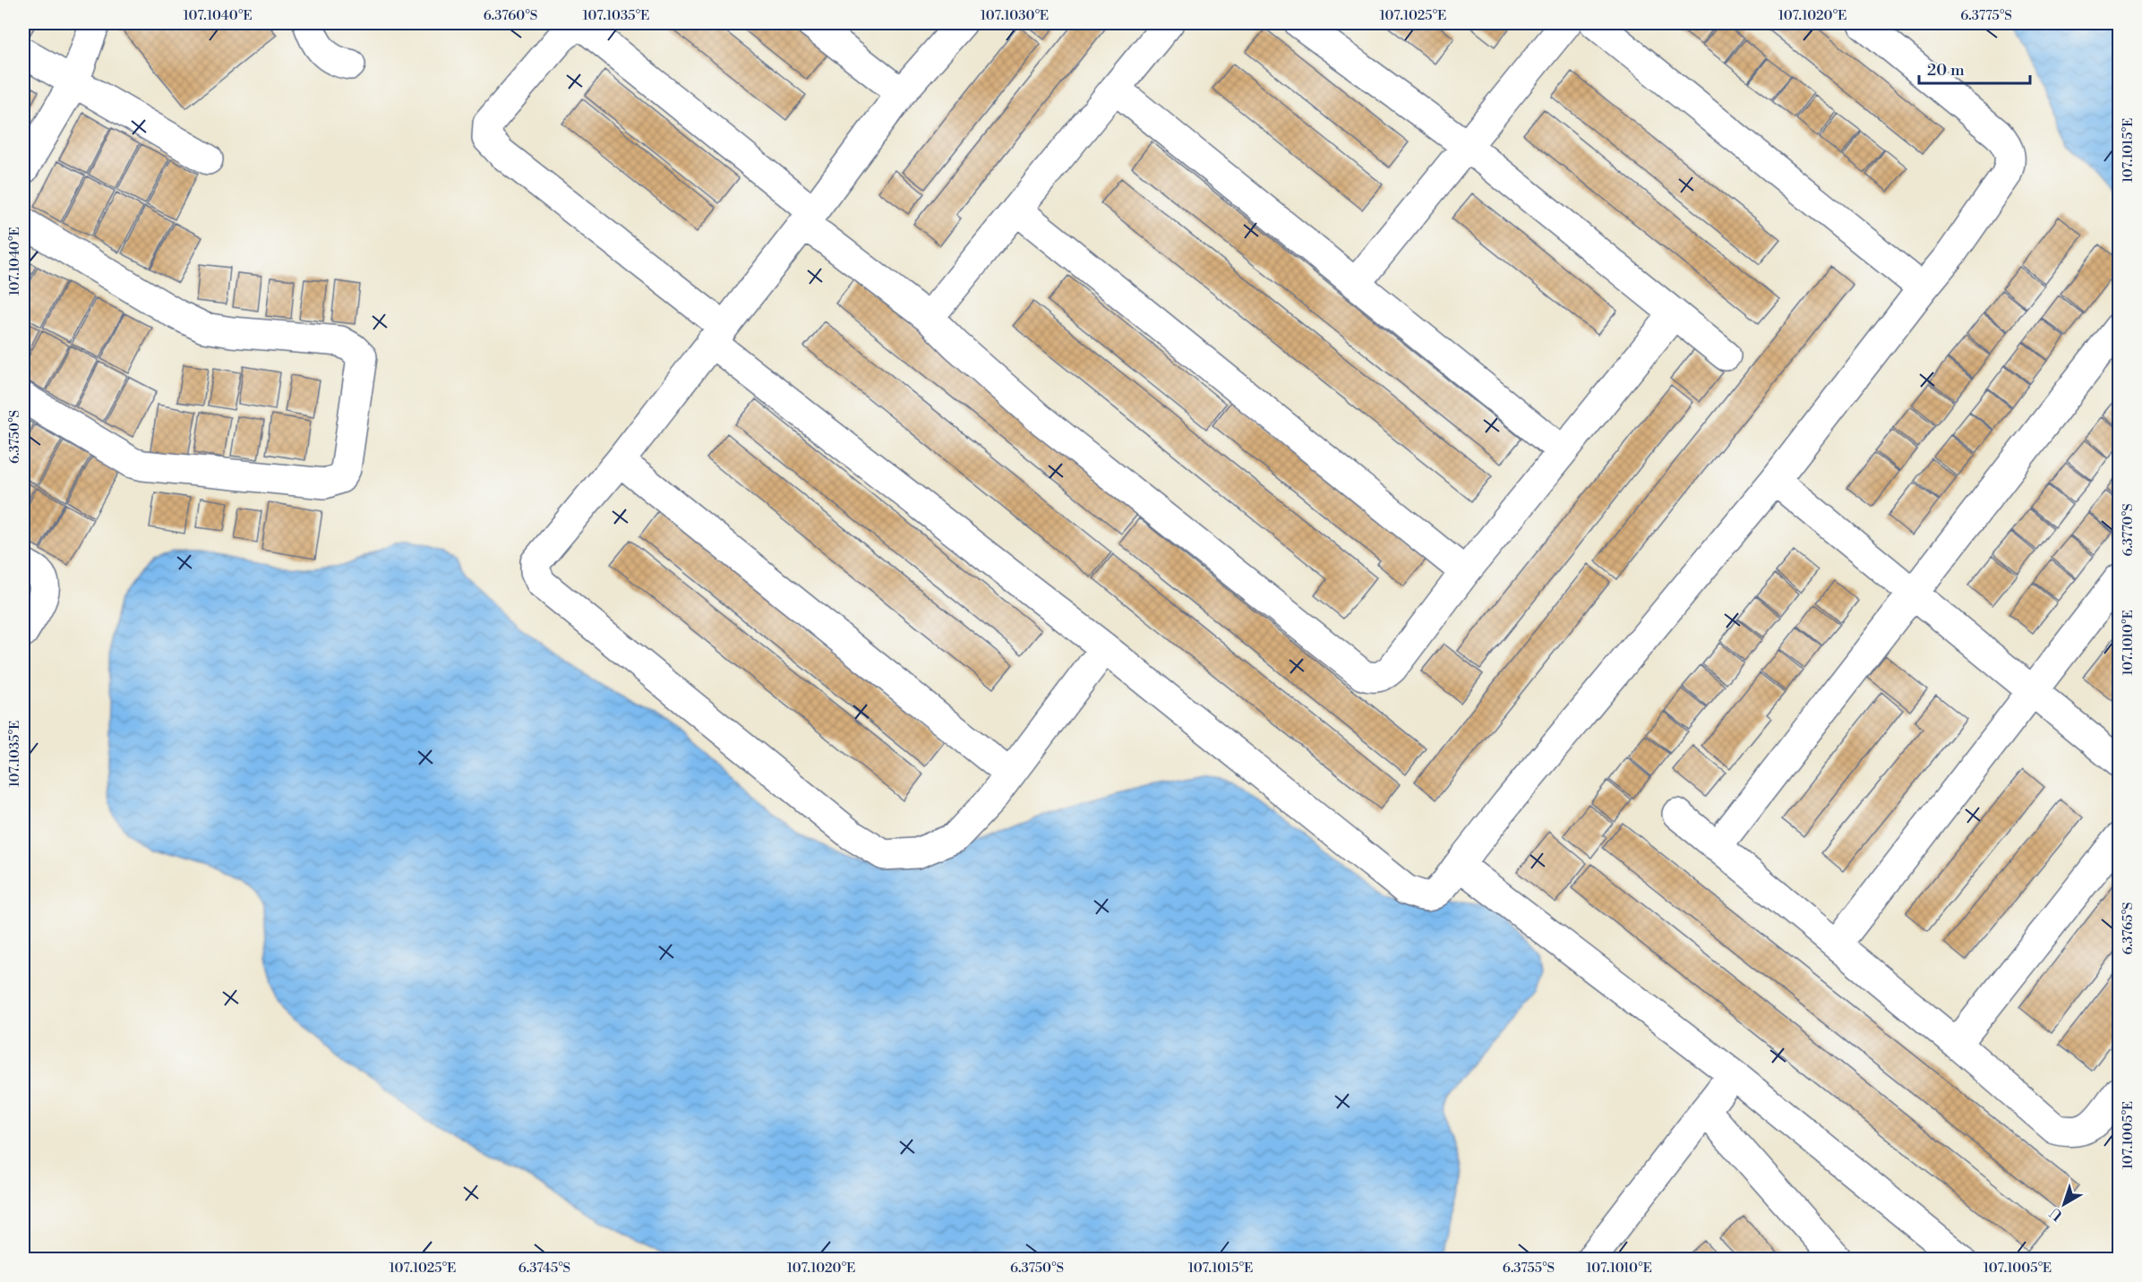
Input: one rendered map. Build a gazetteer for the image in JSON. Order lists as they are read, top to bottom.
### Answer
{
  "scale_bar": "20 m",
  "north": "bottom left",
  "coordinates": [
    "107.1040°E",
    "6.3760°S",
    "107.1035°E",
    "107.1030°E",
    "107.1025°E",
    "107.1020°E",
    "6.3775°S",
    "107.1015°E",
    "6.3750°S",
    "6.3770°S",
    "107.1010°E",
    "6.3765°S",
    "107.1005°E",
    "6.3745°S",
    "6.3755°S"
  ]
}
